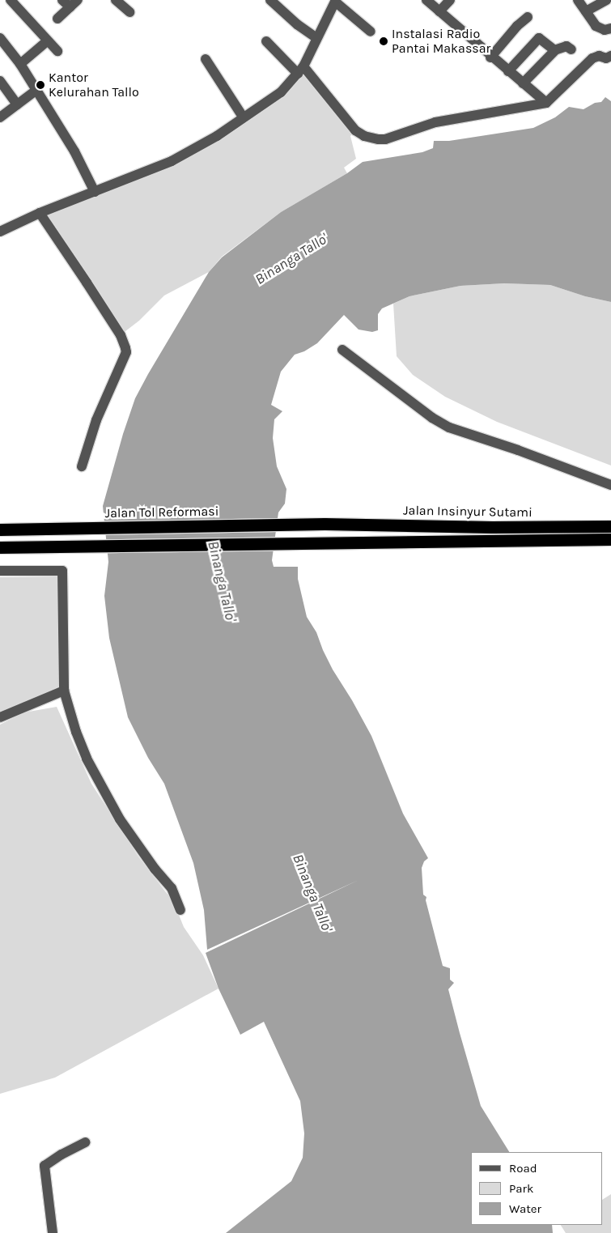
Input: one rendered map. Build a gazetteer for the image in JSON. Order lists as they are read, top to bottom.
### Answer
{
  "streets": {
    "highway": ["Jalan Insinyur Sutami", "Jalan Tol Reformasi"]
  },
  "crossings": [
    ["Jalan Insinyur Sutami", "Jalan Tol Reformasi"]
  ],
  "water": ["Binanga Tallo'"],
  "places": ["Instalasi Radio Pantai Makassar", "Kantor Kelurahan Tallo"],
  "legend": ["Road", "Park", "Water"]
}
